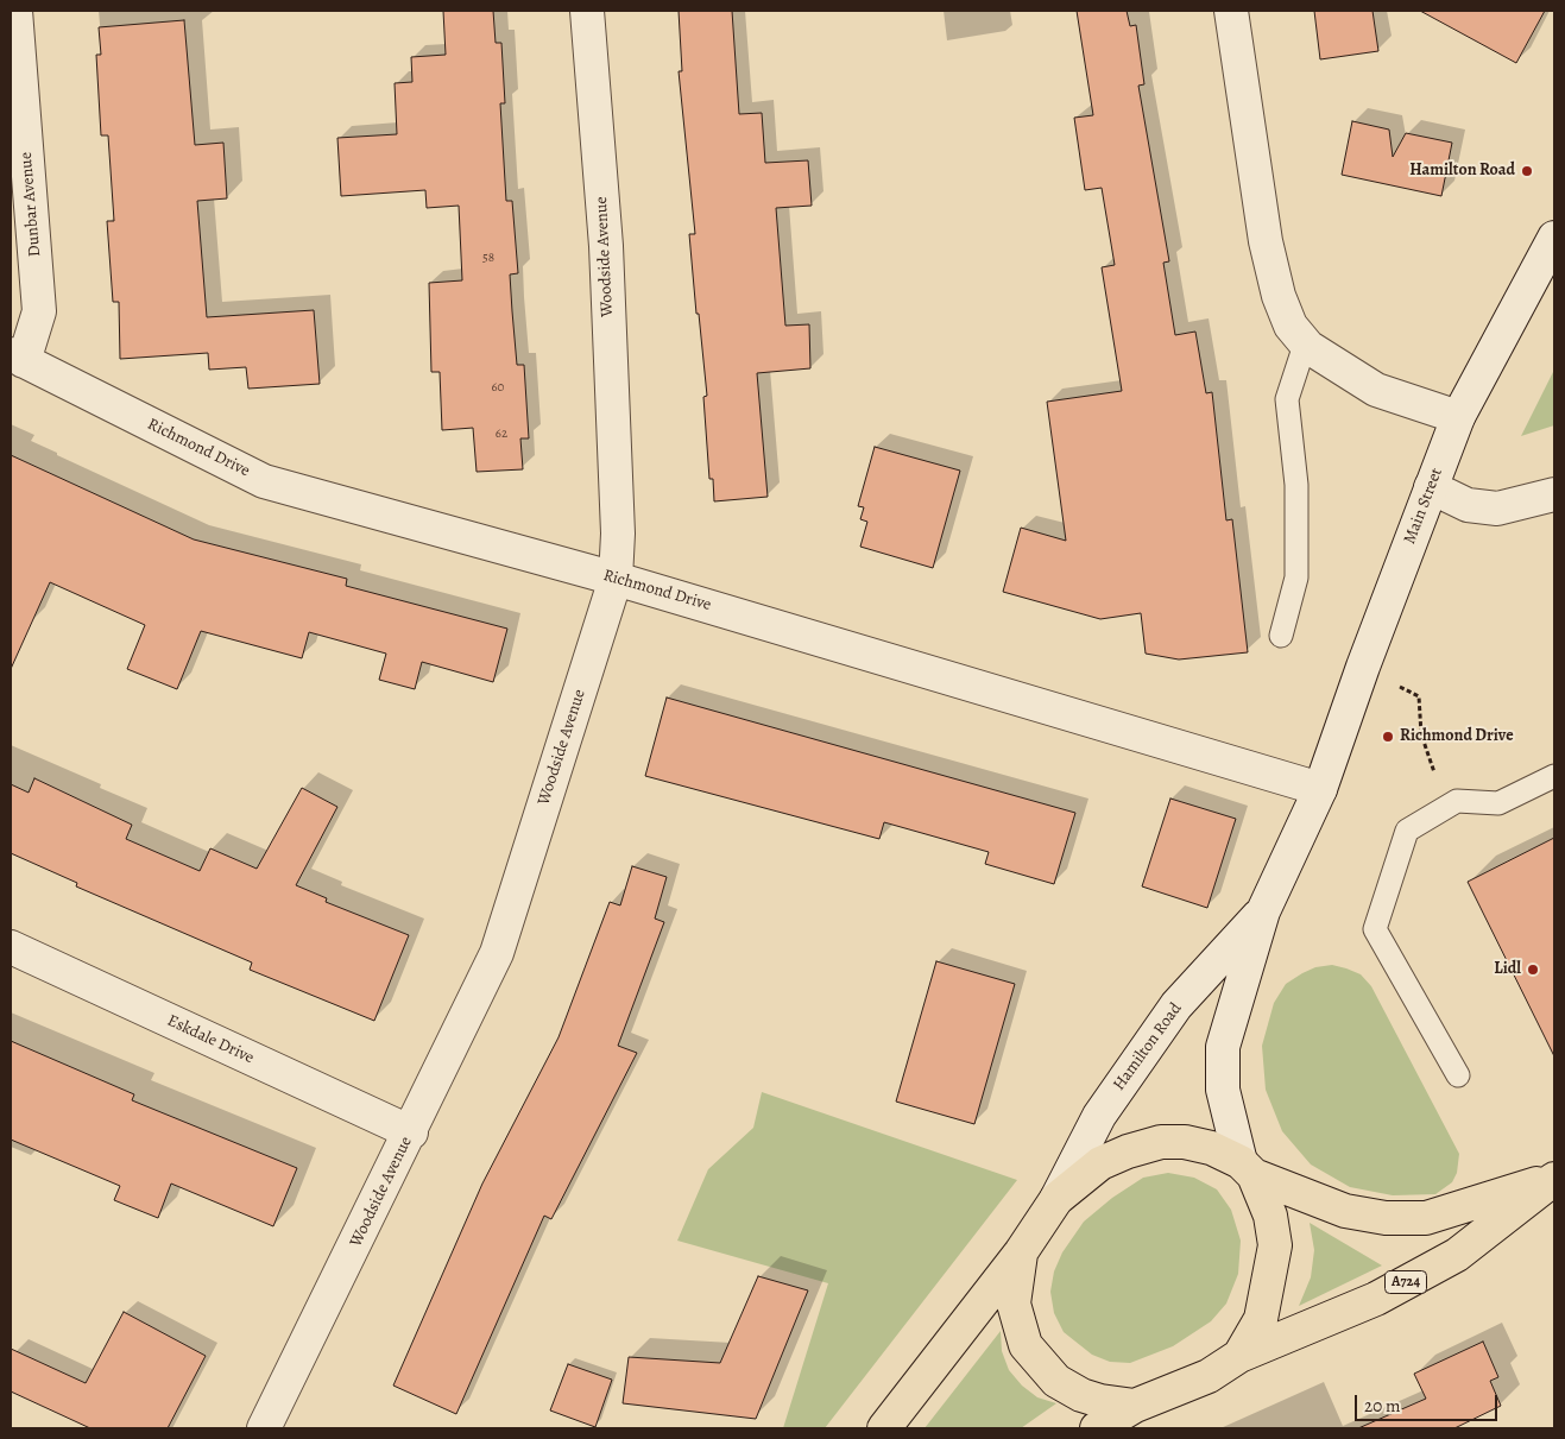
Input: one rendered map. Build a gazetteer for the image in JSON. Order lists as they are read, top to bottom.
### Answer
{
  "streets": {
    "main road": ["A724"],
    "street": [
      "Dunbar Avenue",
      "Woodside Avenue",
      "Richmond Drive",
      "Main Street",
      "Eskdale Drive",
      "Hamilton Road"
    ]
  },
  "crossings": [
    ["Dunbar Avenue", "Richmond Drive"],
    ["Woodside Avenue", "Richmond Drive"],
    ["Woodside Avenue", "Eskdale Drive"],
    ["Richmond Drive", "Main Street"],
    ["Richmond Drive", "Hamilton Road"],
    ["Main Street", "Hamilton Road"],
    ["Hamilton Road", "A724"]
  ],
  "places": ["Hamilton Road", "Richmond Drive", "Lidl"],
  "house_numbers": ["58", "60", "62"],
  "scale_bar": "20 m"
}
